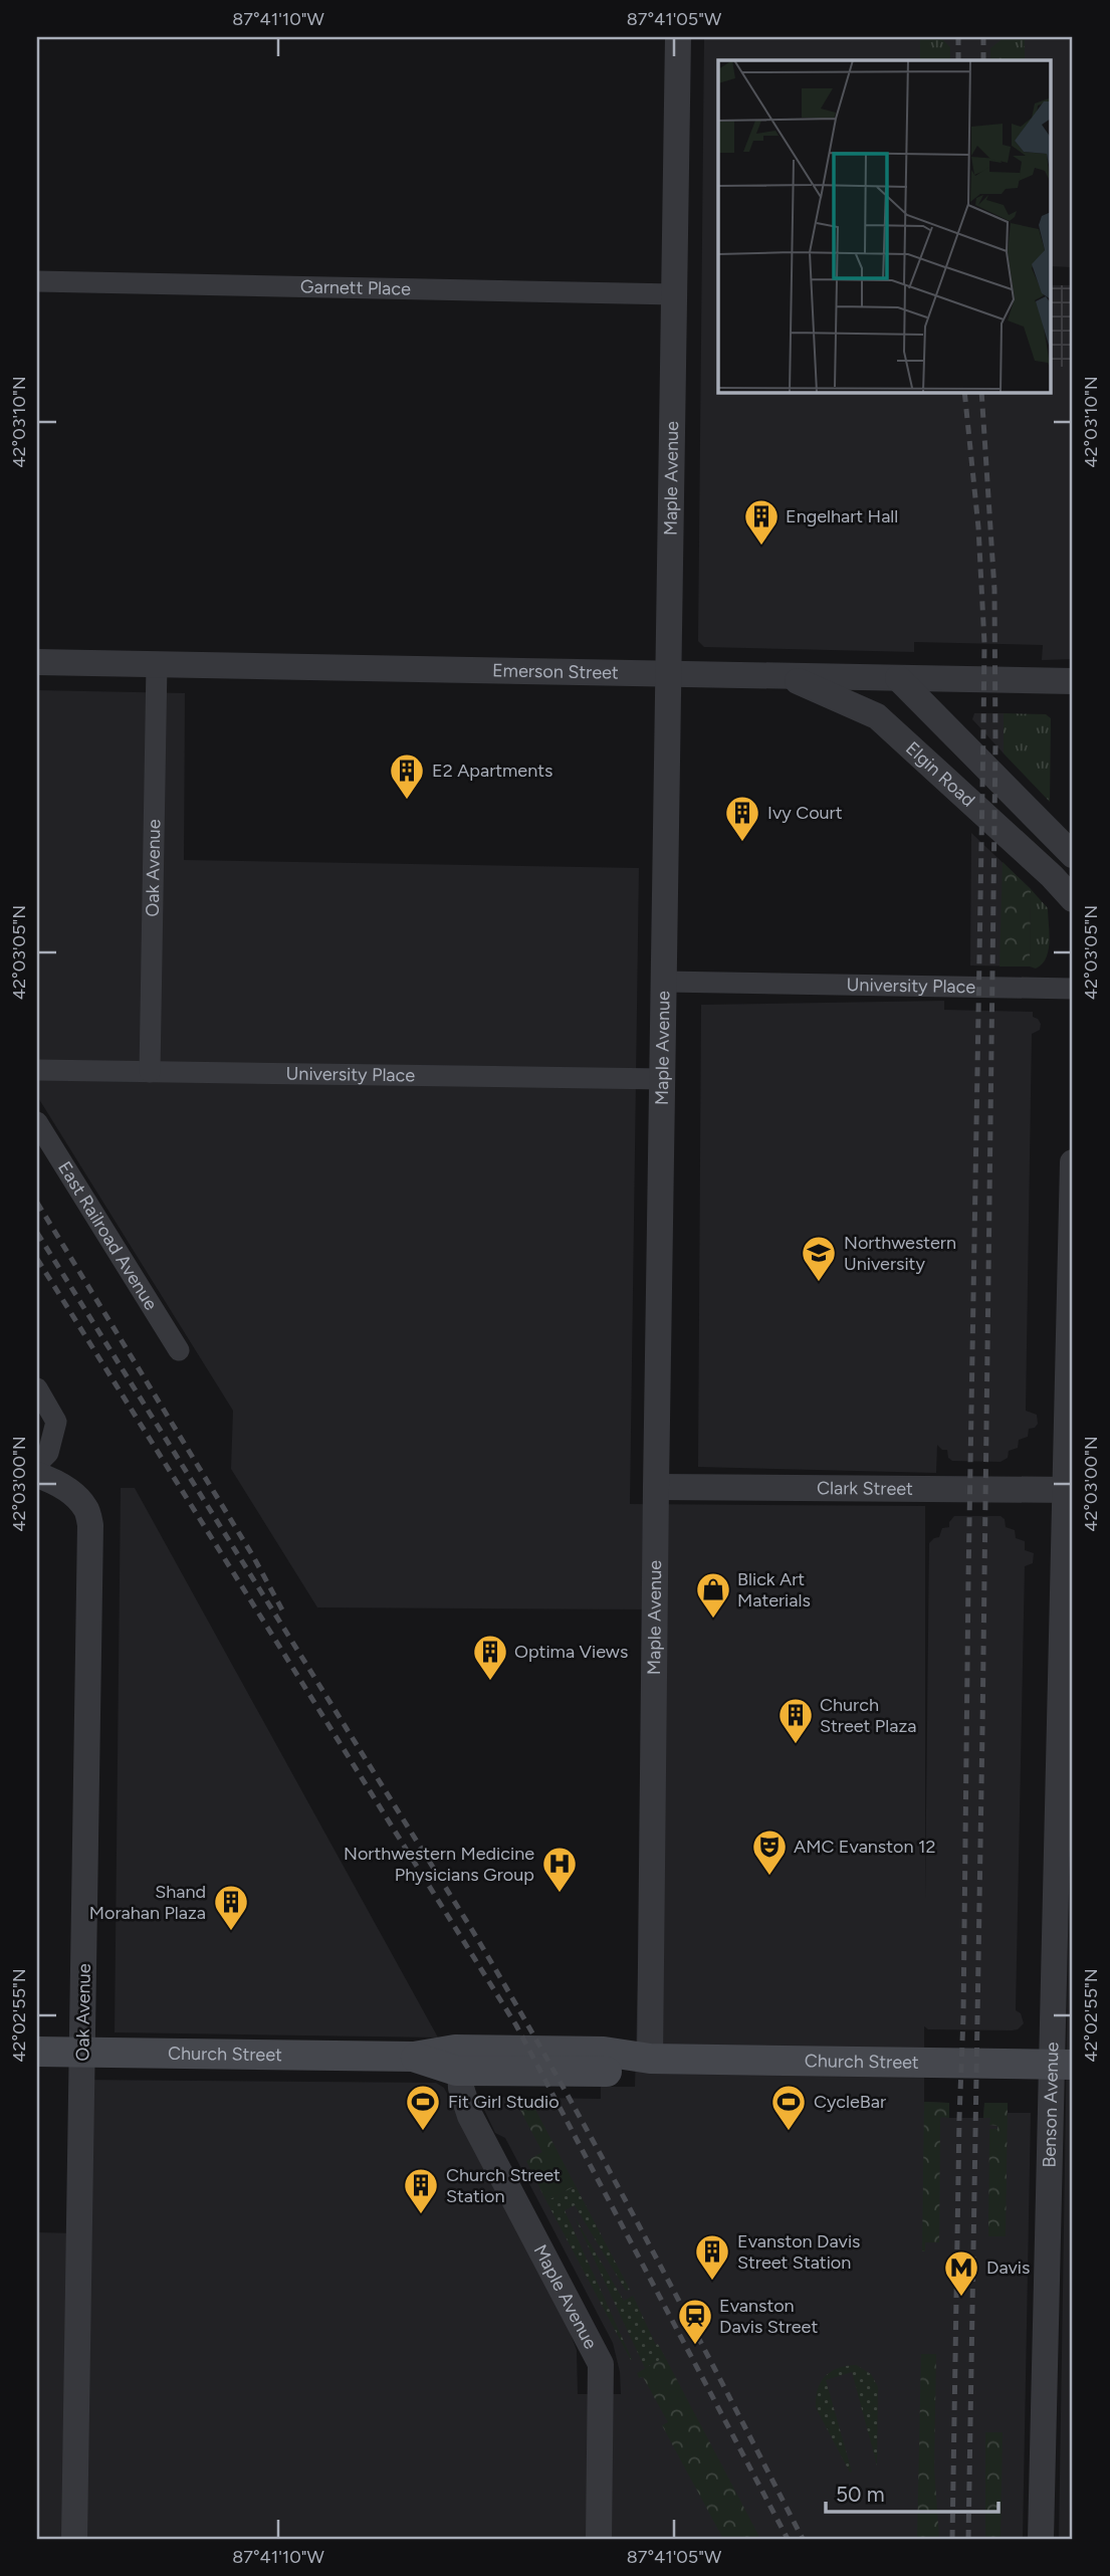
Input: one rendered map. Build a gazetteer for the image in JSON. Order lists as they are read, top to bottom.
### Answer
{
  "streets": {
    "main road": ["Church Street"],
    "street": [
      "Garnett Place",
      "Maple Avenue",
      "Emerson Street",
      "Elgin Road",
      "Oak Avenue",
      "University Place",
      "East Railroad Avenue",
      "Clark Street",
      "Benson Avenue"
    ]
  },
  "crossings": [
    ["Garnett Place", "Maple Avenue"],
    ["Maple Avenue", "Emerson Street"],
    ["Maple Avenue", "University Place"],
    ["Maple Avenue", "Clark Street"],
    ["Maple Avenue", "Church Street"],
    ["Emerson Street", "Elgin Road"],
    ["Emerson Street", "Oak Avenue"],
    ["Oak Avenue", "University Place"],
    ["Oak Avenue", "Church Street"],
    ["Clark Street", "Benson Avenue"],
    ["Church Street", "Benson Avenue"]
  ],
  "places": {
    "building": [
      "Engelhart Hall",
      "E2 Apartments",
      "Ivy Court",
      "Optima Views",
      "Church Street Plaza",
      "Shand Morahan Plaza",
      "Church Street Station",
      "Evanston Davis Street Station"
    ],
    "school or university": ["Northwestern University"],
    "shop": ["Blick Art Materials"],
    "theatre": ["AMC Evanston 12"],
    "hospital": ["Northwestern Medicine Physicians Group"],
    "sports": ["Fit Girl Studio", "CycleBar"],
    "metro station": ["Davis"],
    "station": ["Evanston Davis Street"]
  },
  "scale_bar": "50 m",
  "coordinates": [
    "87°41'10\"W",
    "87°41'05\"W",
    "42°03'10\"N",
    "42°03'05\"N",
    "42°03'00\"N",
    "42°02'55\"N"
  ]
}
